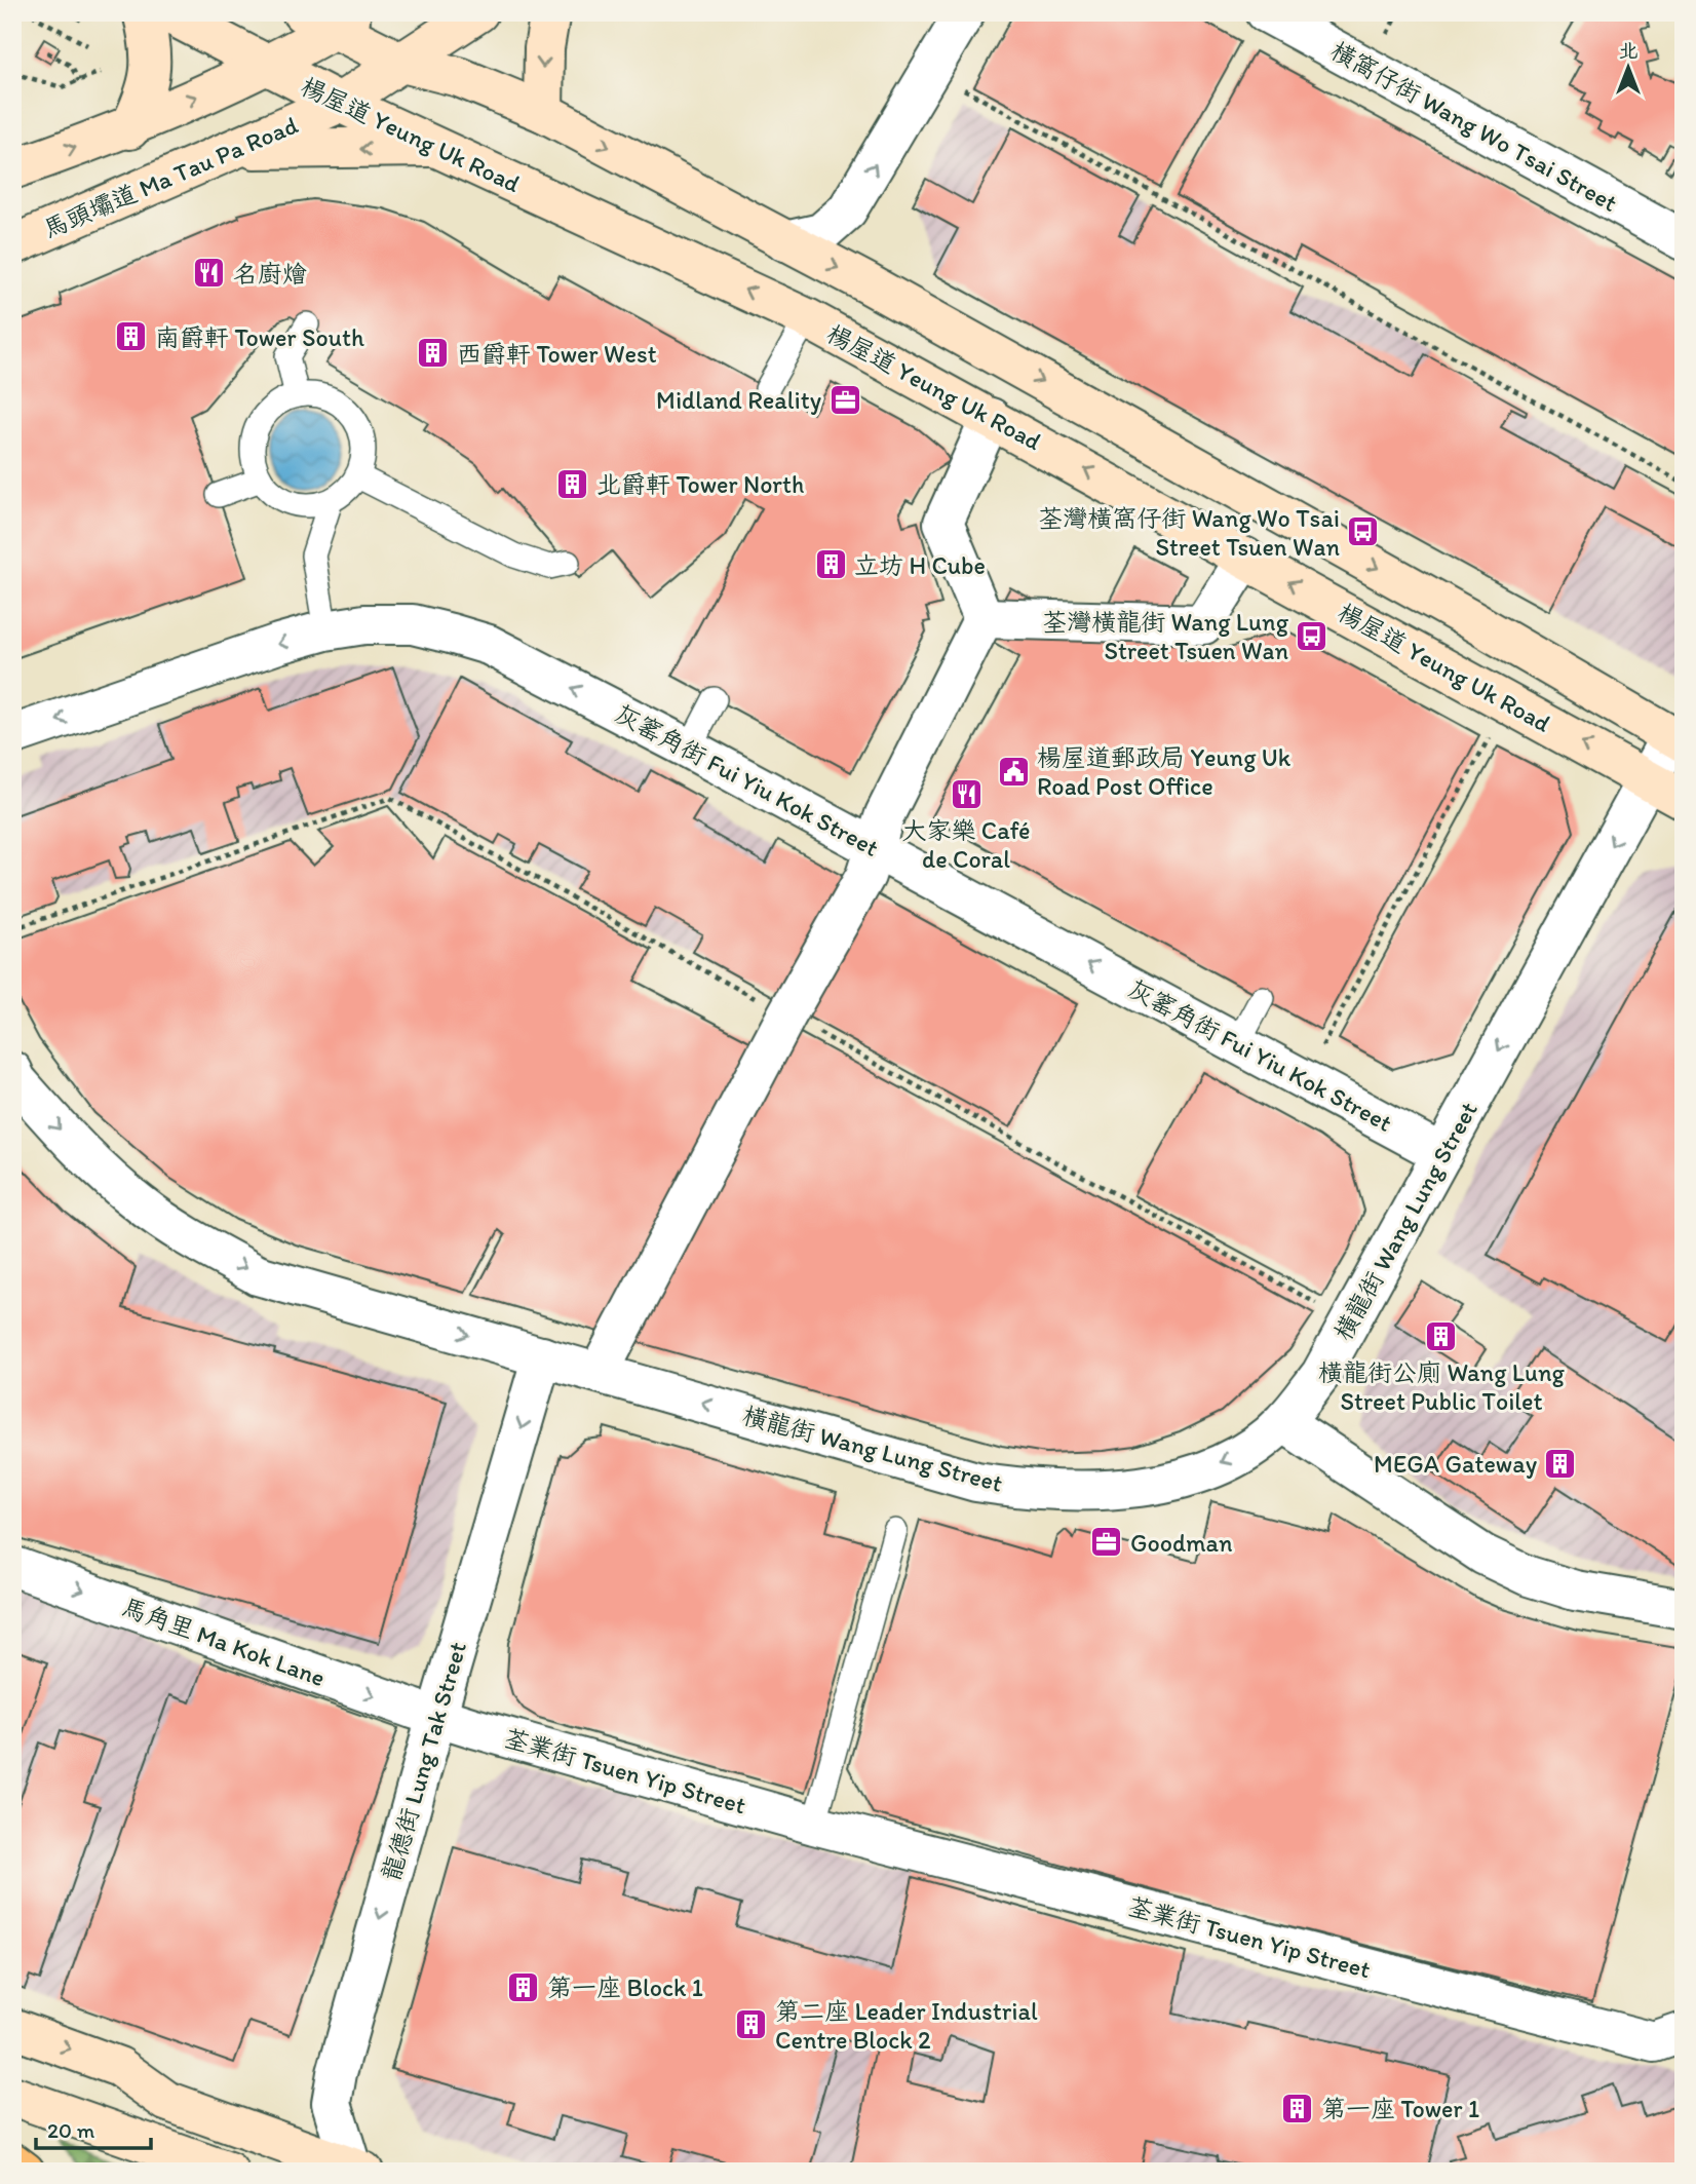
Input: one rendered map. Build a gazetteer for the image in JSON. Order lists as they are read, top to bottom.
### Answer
{
  "streets": {
    "main road": ["楊屋道 Yeung Uk Road", "馬頭壩道 Ma Tau Pa Road"],
    "street": [
      "橫窩仔街 Wang Wo Tsai Street",
      "灰窰角街 Fui Yiu Kok Street",
      "橫龍街 Wang Lung Street",
      "馬角里 Ma Kok Lane",
      "龍德街 Lung Tak Street",
      "荃業街 Tsuen Yip Street"
    ]
  },
  "crossings": [
    ["楊屋道 Yeung Uk Road", "馬頭壩道 Ma Tau Pa Road"],
    ["楊屋道 Yeung Uk Road", "橫龍街 Wang Lung Street"],
    ["灰窰角街 Fui Yiu Kok Street", "橫龍街 Wang Lung Street"],
    ["橫龍街 Wang Lung Street", "龍德街 Lung Tak Street"],
    ["馬角里 Ma Kok Lane", "龍德街 Lung Tak Street"],
    ["馬角里 Ma Kok Lane", "荃業街 Tsuen Yip Street"],
    ["龍德街 Lung Tak Street", "荃業街 Tsuen Yip Street"]
  ],
  "one_way": ["灰窰角街 Fui Yiu Kok Street", "馬角里 Ma Kok Lane", "龍德街 Lung Tak Street"],
  "places": {
    "restaurant": ["名廚燴", "大家樂 Café de Coral"],
    "building": [
      "南爵軒 Tower South",
      "西爵軒 Tower West",
      "北爵軒 Tower North",
      "立坊 H Cube",
      "橫龍街公廁 Wang Lung Street Public Toilet",
      "MEGA Gateway",
      "第一座 Block 1",
      "第二座 Leader Industrial Centre Block 2",
      "第一座 Tower 1"
    ],
    "office": ["Midland Reality", "Goodman"],
    "bus stop": ["荃灣橫窩仔街 Wang Wo Tsai Street Tsuen Wan", "荃灣橫龍街 Wang Lung Street Tsuen Wan"],
    "public building": ["楊屋道郵政局 Yeung Uk Road Post Office"]
  },
  "scale_bar": "20 m",
  "north": "top"
}
